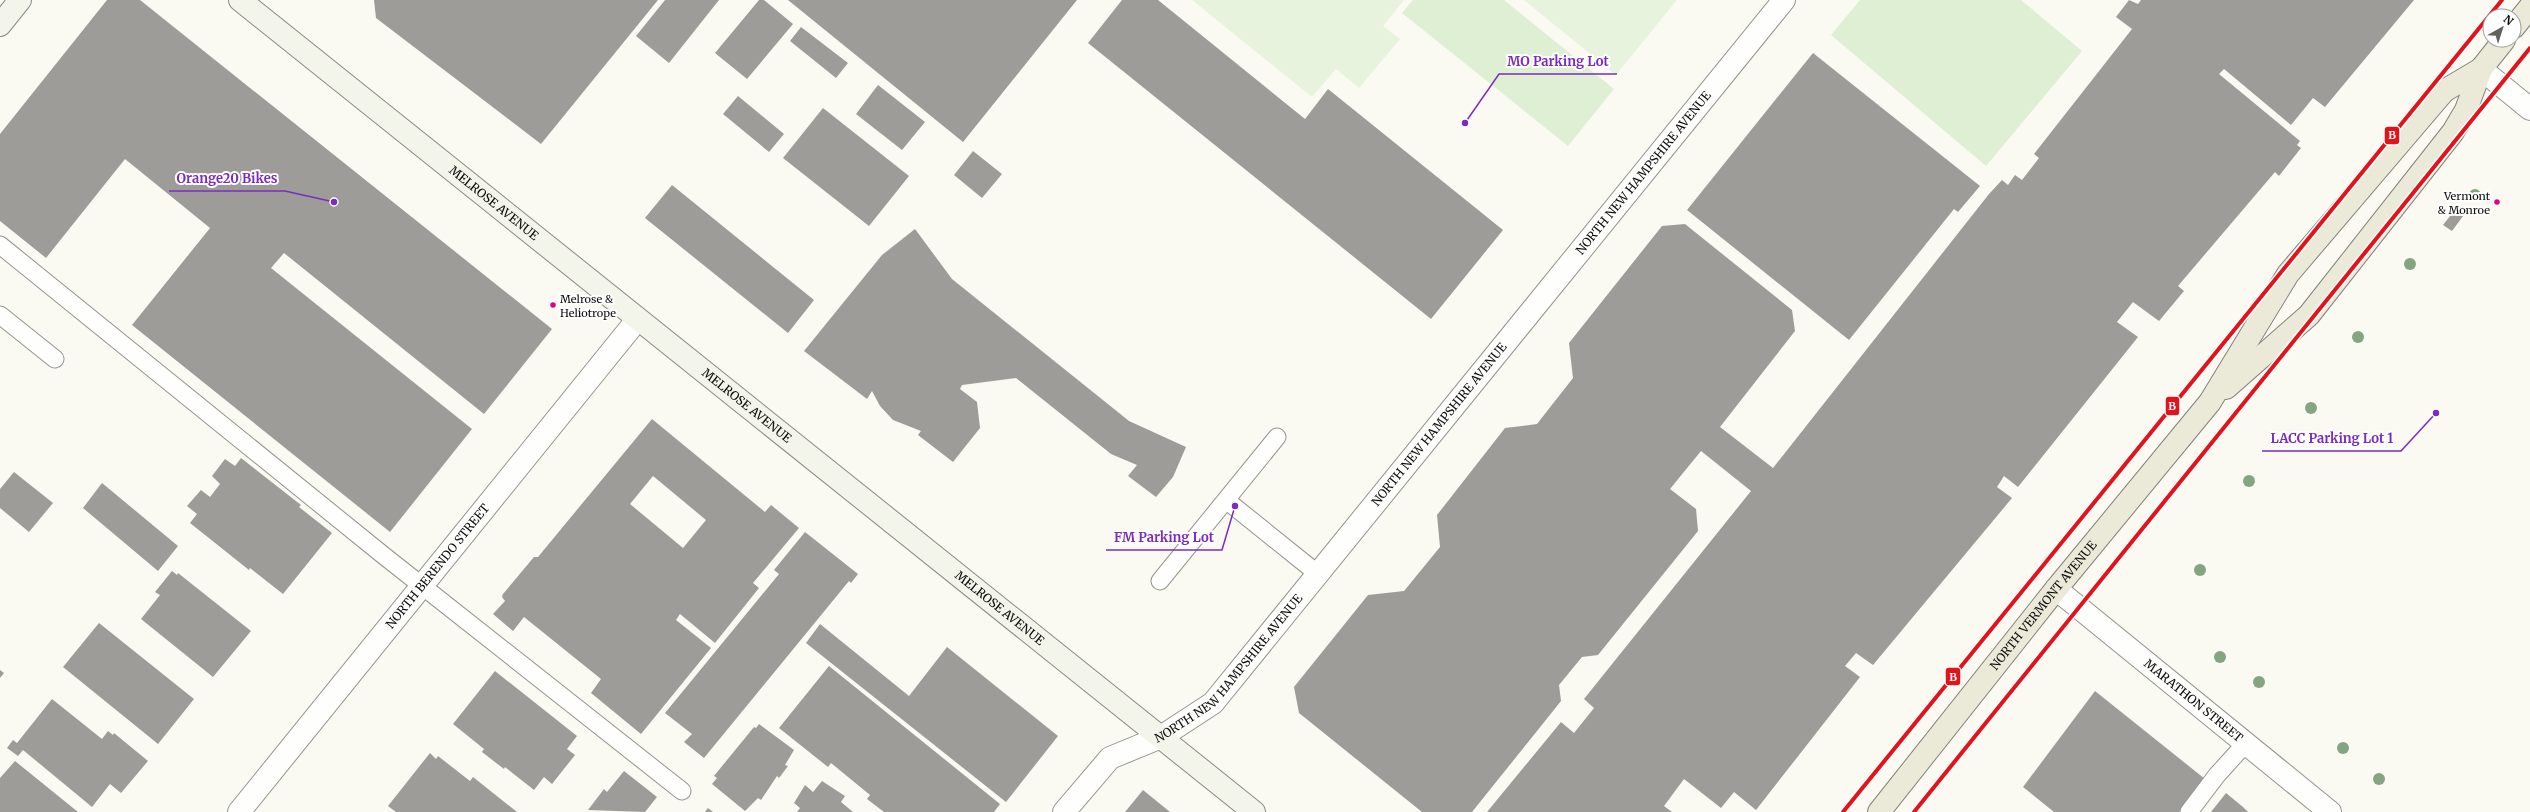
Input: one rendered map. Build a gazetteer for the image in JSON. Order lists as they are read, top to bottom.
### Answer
{
  "streets": {
    "main road": ["MELROSE AVENUE", "NORTH VERMONT AVENUE"],
    "street": ["NORTH NEW HAMPSHIRE AVENUE", "NORTH BERENDO STREET", "MARATHON STREET"]
  },
  "crossings": [
    ["NORTH NEW HAMPSHIRE AVENUE", "MELROSE AVENUE"],
    ["MELROSE AVENUE", "NORTH BERENDO STREET"],
    ["NORTH VERMONT AVENUE", "MARATHON STREET"]
  ],
  "places": [
    "MO Parking Lot",
    "Orange20 Bikes",
    "Vermont & Monroe",
    "Melrose & Heliotrope",
    "LACC Parking Lot 1",
    "FM Parking Lot"
  ],
  "lines": ["transit line B"],
  "north": "top right"
}
